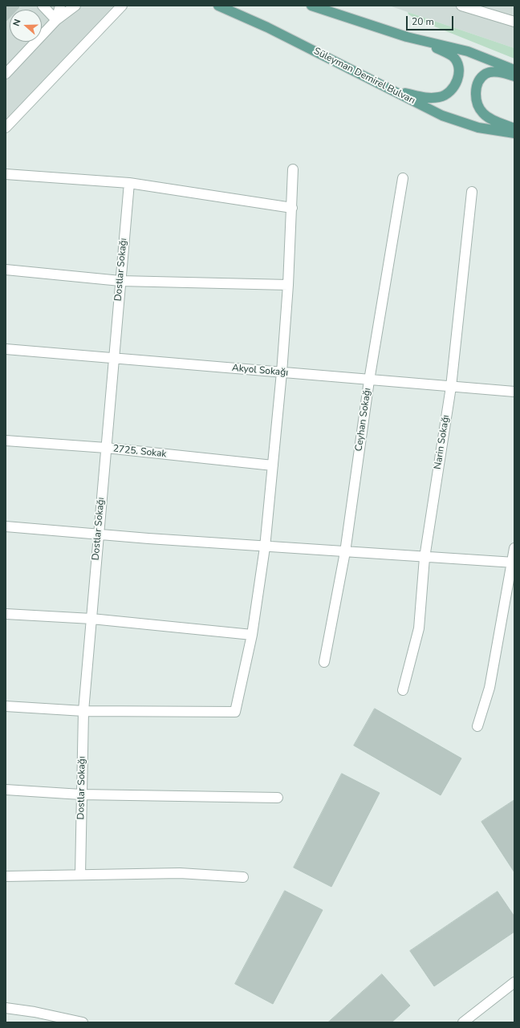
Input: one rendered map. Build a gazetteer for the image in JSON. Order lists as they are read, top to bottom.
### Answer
{
  "streets": {
    "main road": ["Süleyman Demirel Bulvarı"],
    "street": [
      "Dostlar Sokağı",
      "Akyol Sokağı",
      "Ceyhan Sokağı",
      "Narin Sokağı",
      "2725. Sokak"
    ]
  },
  "crossings": [
    ["Dostlar Sokağı", "Akyol Sokağı"],
    ["Dostlar Sokağı", "2725. Sokak"],
    ["Akyol Sokağı", "Ceyhan Sokağı"],
    ["Akyol Sokağı", "Narin Sokağı"]
  ],
  "scale_bar": "20 m",
  "north": "left"
}
